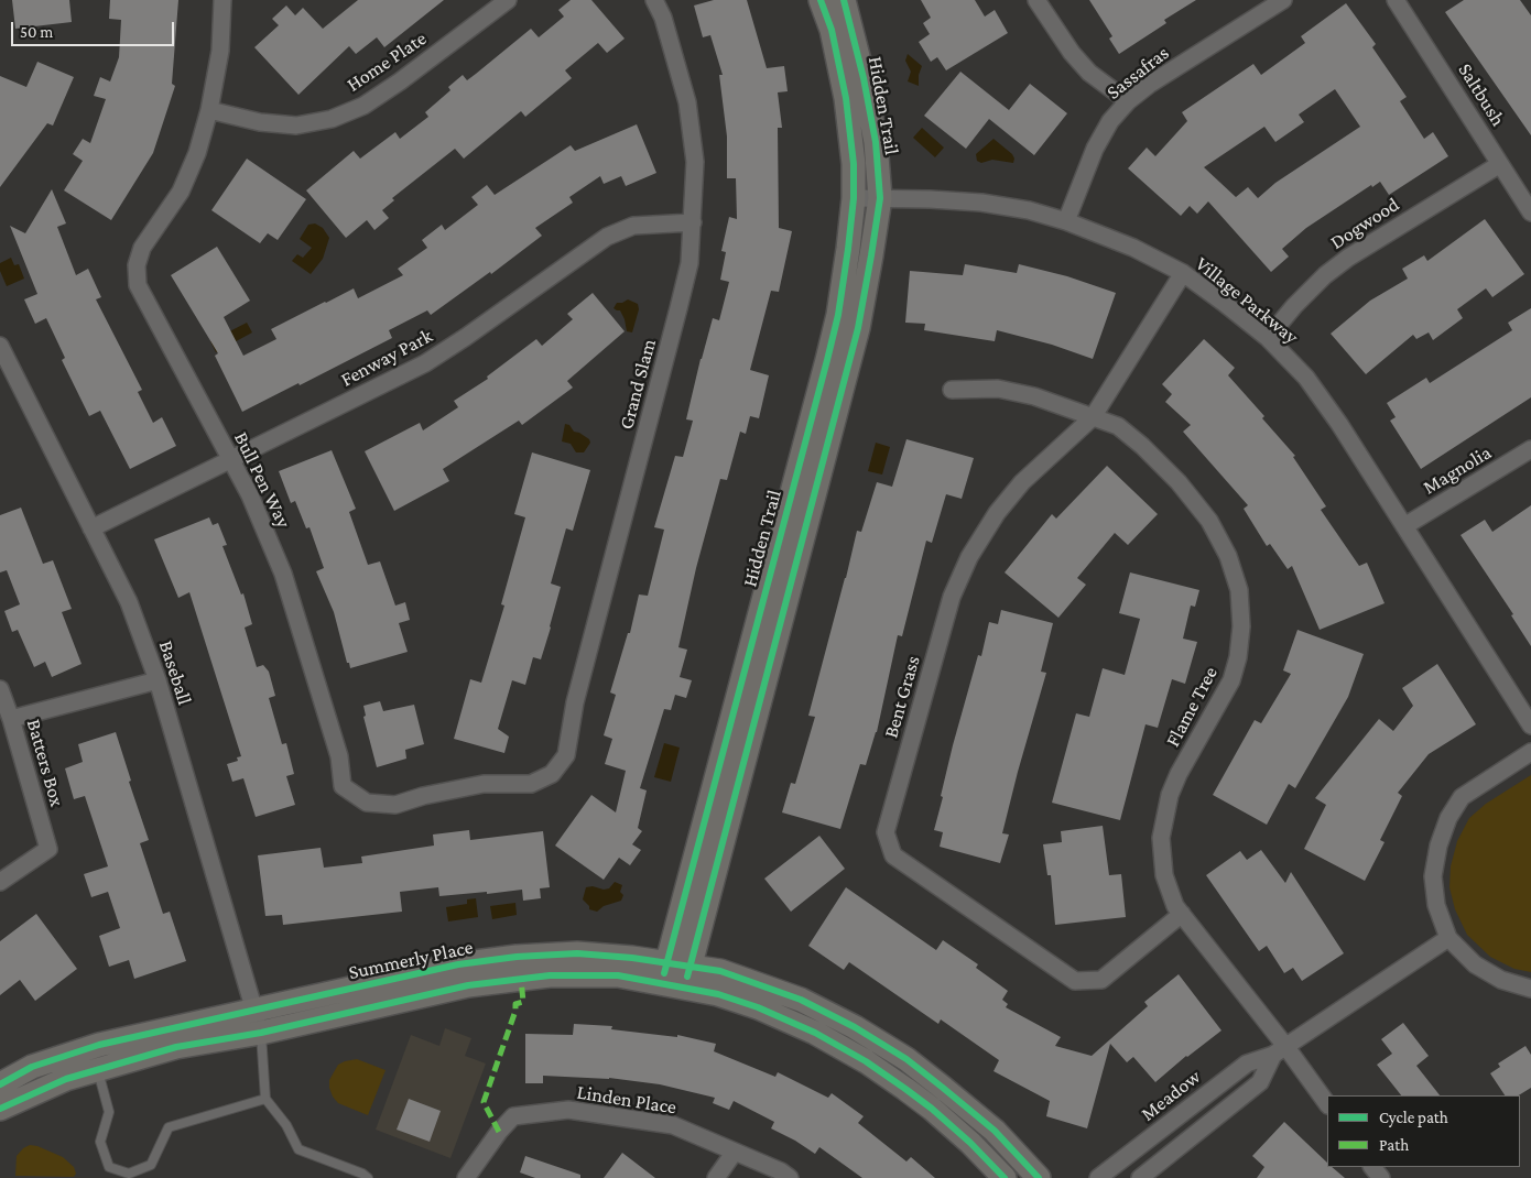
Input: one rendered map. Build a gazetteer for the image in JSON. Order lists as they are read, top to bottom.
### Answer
{
  "streets": {
    "street": [
      "Home Plate",
      "Sassafras",
      "Saltbush",
      "Hidden Trail",
      "Dogwood",
      "Village Parkway",
      "Fenway Park",
      "Grand Slam",
      "Magnolia",
      "Bull Pen Way",
      "Baseball",
      "Bent Grass",
      "Flame Tree",
      "Batters Box",
      "Summerly Place",
      "Meadow",
      "Linden Place"
    ]
  },
  "crossings": [
    ["Home Plate", "Bull Pen Way"],
    ["Sassafras", "Village Parkway"],
    ["Saltbush", "Dogwood"],
    ["Hidden Trail", "Village Parkway"],
    ["Hidden Trail", "Summerly Place"],
    ["Dogwood", "Village Parkway"],
    ["Village Parkway", "Magnolia"],
    ["Village Parkway", "Bent Grass"],
    ["Fenway Park", "Grand Slam"],
    ["Fenway Park", "Bull Pen Way"],
    ["Fenway Park", "Baseball"],
    ["Grand Slam", "Bull Pen Way"],
    ["Baseball", "Summerly Place"],
    ["Bent Grass", "Flame Tree"],
    ["Flame Tree", "Meadow"]
  ],
  "legend": ["Cycle path", "Path"],
  "scale_bar": "50 m"
}
